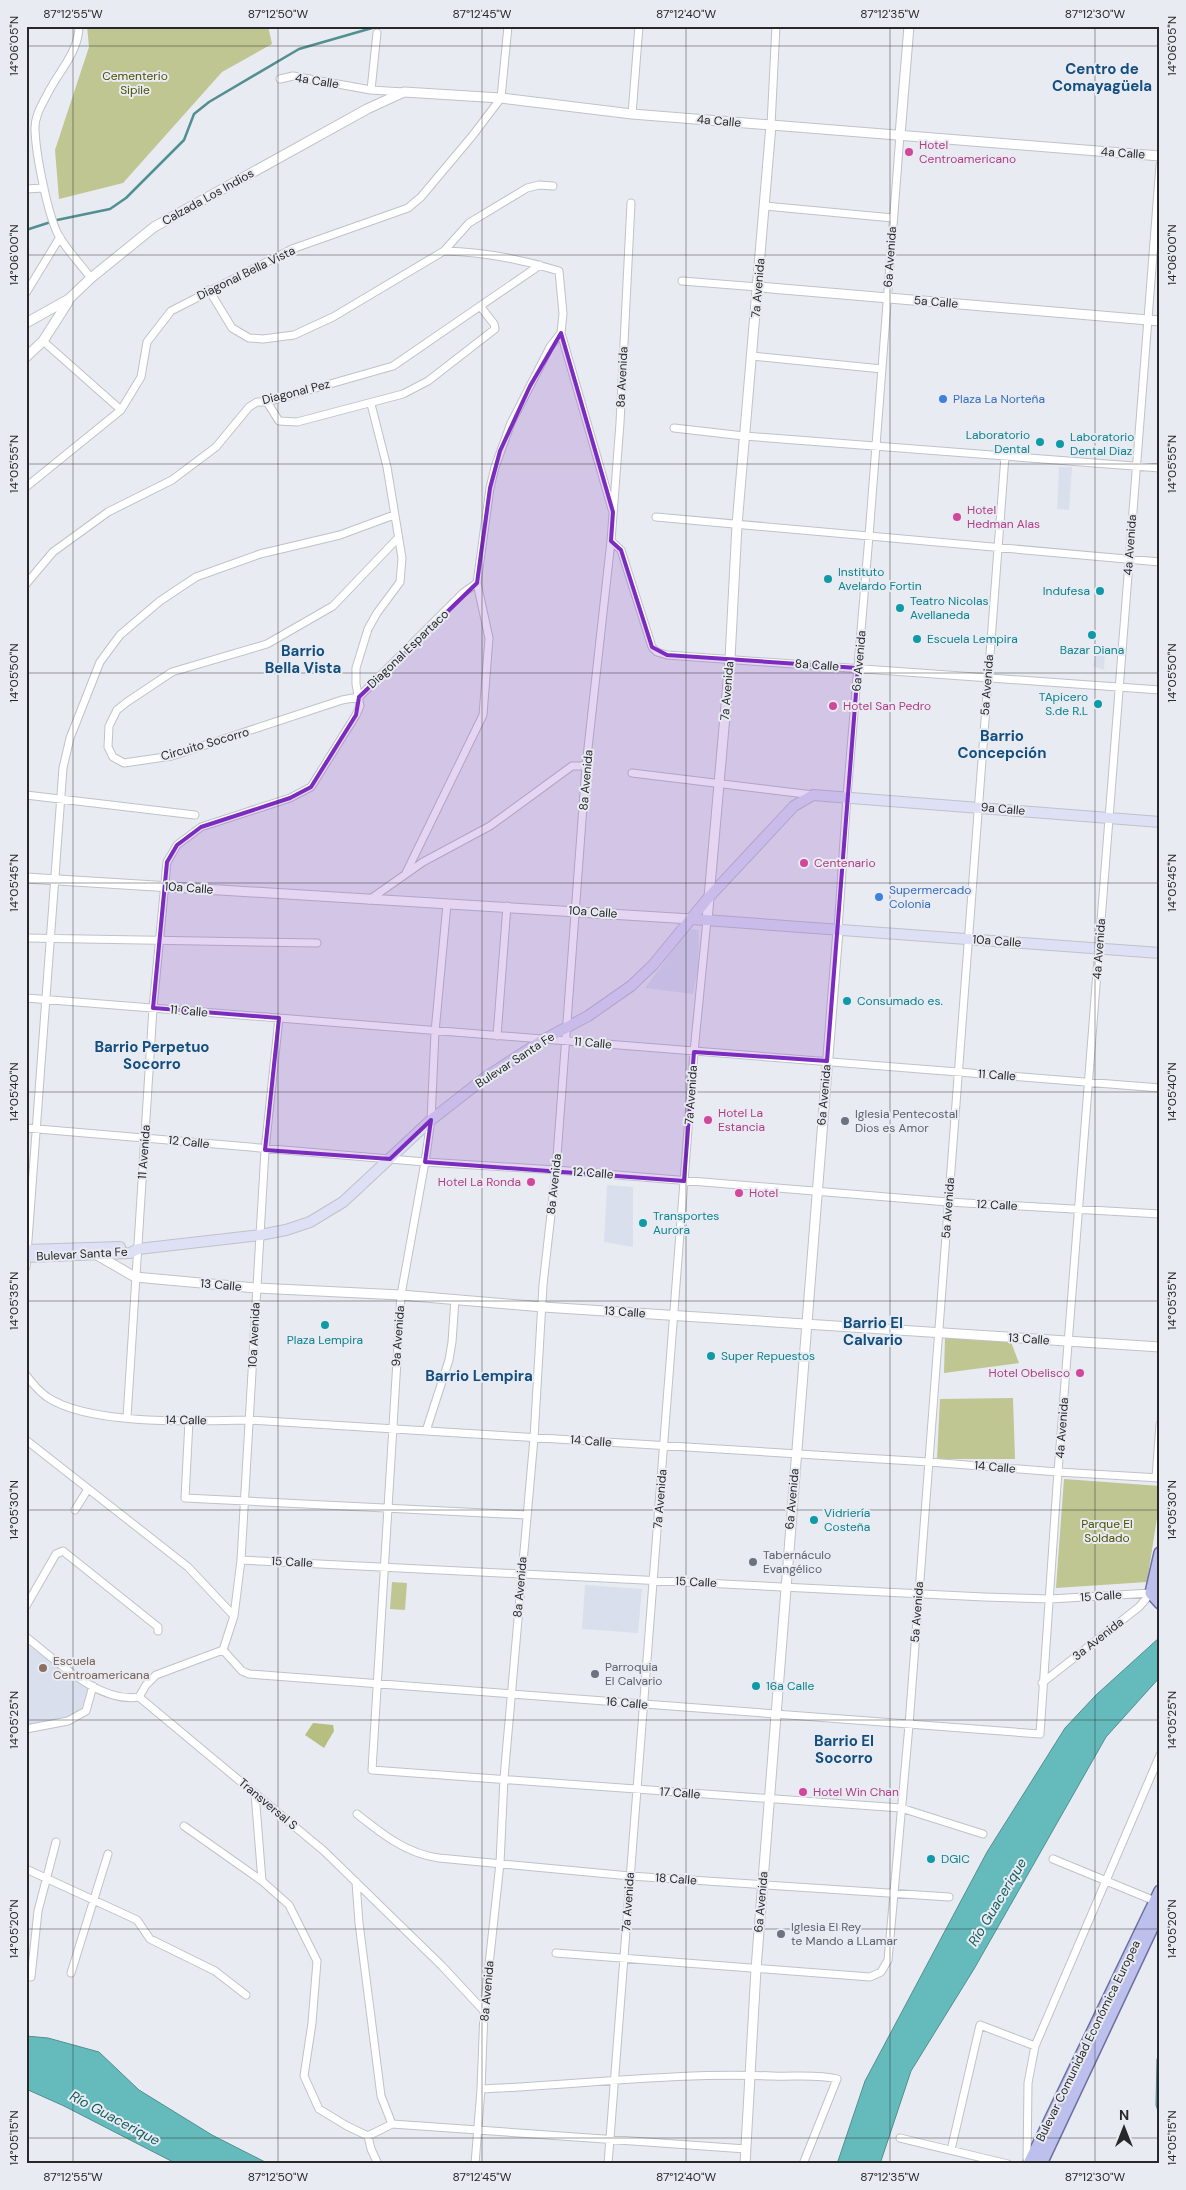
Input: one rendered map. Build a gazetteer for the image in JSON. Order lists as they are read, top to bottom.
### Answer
{
  "streets": {
    "main road": [
      "9a Calle",
      "10a Calle",
      "Bulevar Santa Fe",
      "Bulevar Comunidad Económica Europea"
    ],
    "street": [
      "4a Calle",
      "Calzada Los Indios",
      "6a Avenida",
      "Diagonal Bella Vista",
      "7a Avenida",
      "5a Calle",
      "8a Avenida",
      "Diagonal Pez",
      "4a Avenida",
      "Diagonal Espartaco",
      "8a Calle",
      "5a Avenida",
      "Circuito Socorro",
      "11 Calle",
      "12 Calle",
      "11 Avenida",
      "13 Calle",
      "10a Avenida",
      "9a Avenida",
      "14 Calle",
      "15 Calle",
      "3a Avenida",
      "16 Calle",
      "17 Calle",
      "Transversal S",
      "18 Calle"
    ]
  },
  "crossings": [
    ["4a Calle", "Calzada Los Indios"],
    ["4a Calle", "6a Avenida"],
    ["4a Calle", "Diagonal Bella Vista"],
    ["4a Calle", "7a Avenida"],
    ["6a Avenida", "5a Calle"],
    ["6a Avenida", "8a Calle"],
    ["6a Avenida", "5a Avenida"],
    ["6a Avenida", "9a Calle"],
    ["6a Avenida", "10a Calle"],
    ["6a Avenida", "11 Calle"],
    ["6a Avenida", "12 Calle"],
    ["6a Avenida", "13 Calle"],
    ["6a Avenida", "14 Calle"],
    ["6a Avenida", "15 Calle"],
    ["6a Avenida", "16 Calle"],
    ["6a Avenida", "17 Calle"],
    ["6a Avenida", "18 Calle"],
    ["7a Avenida", "5a Calle"],
    ["7a Avenida", "8a Calle"],
    ["7a Avenida", "10a Calle"],
    ["7a Avenida", "11 Calle"],
    ["7a Avenida", "Bulevar Santa Fe"],
    ["7a Avenida", "12 Calle"],
    ["7a Avenida", "13 Calle"],
    ["7a Avenida", "14 Calle"],
    ["7a Avenida", "15 Calle"],
    ["7a Avenida", "16 Calle"],
    ["7a Avenida", "17 Calle"],
    ["7a Avenida", "18 Calle"],
    ["5a Calle", "4a Avenida"],
    ["8a Avenida", "8a Calle"],
    ["8a Avenida", "10a Calle"],
    ["8a Avenida", "11 Calle"],
    ["8a Avenida", "Bulevar Santa Fe"],
    ["8a Avenida", "12 Calle"],
    ["8a Avenida", "13 Calle"],
    ["8a Avenida", "14 Calle"],
    ["8a Avenida", "15 Calle"],
    ["8a Avenida", "16 Calle"],
    ["8a Avenida", "17 Calle"],
    ["8a Avenida", "Transversal S"],
    ["8a Avenida", "18 Calle"],
    ["4a Avenida", "8a Calle"],
    ["4a Avenida", "9a Calle"],
    ["4a Avenida", "10a Calle"],
    ["4a Avenida", "11 Calle"],
    ["4a Avenida", "12 Calle"],
    ["4a Avenida", "13 Calle"],
    ["4a Avenida", "14 Calle"],
    ["4a Avenida", "15 Calle"],
    ["4a Avenida", "3a Avenida"],
    ["4a Avenida", "16 Calle"],
    ["Diagonal Espartaco", "Circuito Socorro"],
    ["Diagonal Espartaco", "10a Calle"],
    ["Diagonal Espartaco", "11 Avenida"],
    ["8a Calle", "5a Avenida"],
    ["5a Avenida", "9a Calle"],
    ["5a Avenida", "10a Calle"],
    ["5a Avenida", "11 Calle"],
    ["5a Avenida", "12 Calle"],
    ["5a Avenida", "13 Calle"],
    ["5a Avenida", "14 Calle"],
    ["5a Avenida", "15 Calle"],
    ["5a Avenida", "16 Calle"],
    ["5a Avenida", "17 Calle"],
    ["5a Avenida", "18 Calle"],
    ["10a Calle", "Bulevar Santa Fe"],
    ["10a Calle", "11 Avenida"],
    ["10a Calle", "9a Avenida"],
    ["11 Calle", "Bulevar Santa Fe"],
    ["11 Calle", "11 Avenida"],
    ["11 Calle", "10a Avenida"],
    ["11 Calle", "9a Avenida"],
    ["Bulevar Santa Fe", "12 Calle"],
    ["Bulevar Santa Fe", "11 Avenida"],
    ["Bulevar Santa Fe", "13 Calle"],
    ["Bulevar Santa Fe", "10a Avenida"],
    ["Bulevar Santa Fe", "9a Avenida"],
    ["12 Calle", "11 Avenida"],
    ["12 Calle", "10a Avenida"],
    ["12 Calle", "9a Avenida"],
    ["11 Avenida", "13 Calle"],
    ["11 Avenida", "14 Calle"],
    ["13 Calle", "10a Avenida"],
    ["13 Calle", "9a Avenida"],
    ["10a Avenida", "14 Calle"],
    ["10a Avenida", "15 Calle"],
    ["10a Avenida", "16 Calle"],
    ["9a Avenida", "14 Calle"],
    ["9a Avenida", "15 Calle"],
    ["9a Avenida", "16 Calle"],
    ["9a Avenida", "17 Calle"],
    ["15 Calle", "3a Avenida"]
  ],
  "districts": [
    "Centro de Comayagüela",
    "Barrio Bella Vista",
    "Barrio Concepción",
    "Barrio Perpetuo Socorro",
    "Barrio El Calvario",
    "Barrio Lempira",
    "Barrio El Socorro"
  ],
  "water": ["Río Guacerique"],
  "parks": ["Cementerio Sipile", "Parque El Soldado"],
  "places": [
    "Hotel Centroamericano",
    "Plaza La Norteña",
    "Laboratorio Dental",
    "Laboratorio Dental Diaz",
    "Hotel Hedman Alas",
    "Instituto Avelardo Fortin",
    "Indufesa",
    "Teatro Nicolas Avellaneda",
    "Bazar Diana",
    "Escuela Lempira",
    "TApicero S.de R.L",
    "Hotel San Pedro",
    "Centenario",
    "Supermercado Colonia",
    "Consumado es.",
    "Hotel La Estancia",
    "Iglesia Pentecostal Dios es Amor",
    "Hotel La Ronda",
    "Hotel",
    "Transportes Aurora",
    "Plaza Lempira",
    "Super Repuestos",
    "Hotel Obelisco",
    "Vidriería Costeña",
    "Tabernáculo Evangélico",
    "Escuela Centroamericana",
    "Parroquia El Calvario",
    "16a Calle",
    "Hotel Win Chan",
    "DGIC",
    "Iglesia El Rey te Mando a LLamar"
  ],
  "north": "top",
  "coordinates": [
    "87°12'55\"W",
    "87°12'50\"W",
    "87°12'45\"W",
    "87°12'40\"W",
    "87°12'35\"W",
    "87°12'30\"W",
    "14°06'05\"N",
    "14°06'00\"N",
    "14°05'55\"N",
    "14°05'50\"N",
    "14°05'45\"N",
    "14°05'40\"N",
    "14°05'35\"N",
    "14°05'30\"N",
    "14°05'25\"N",
    "14°05'20\"N",
    "14°05'15\"N"
  ]
}
